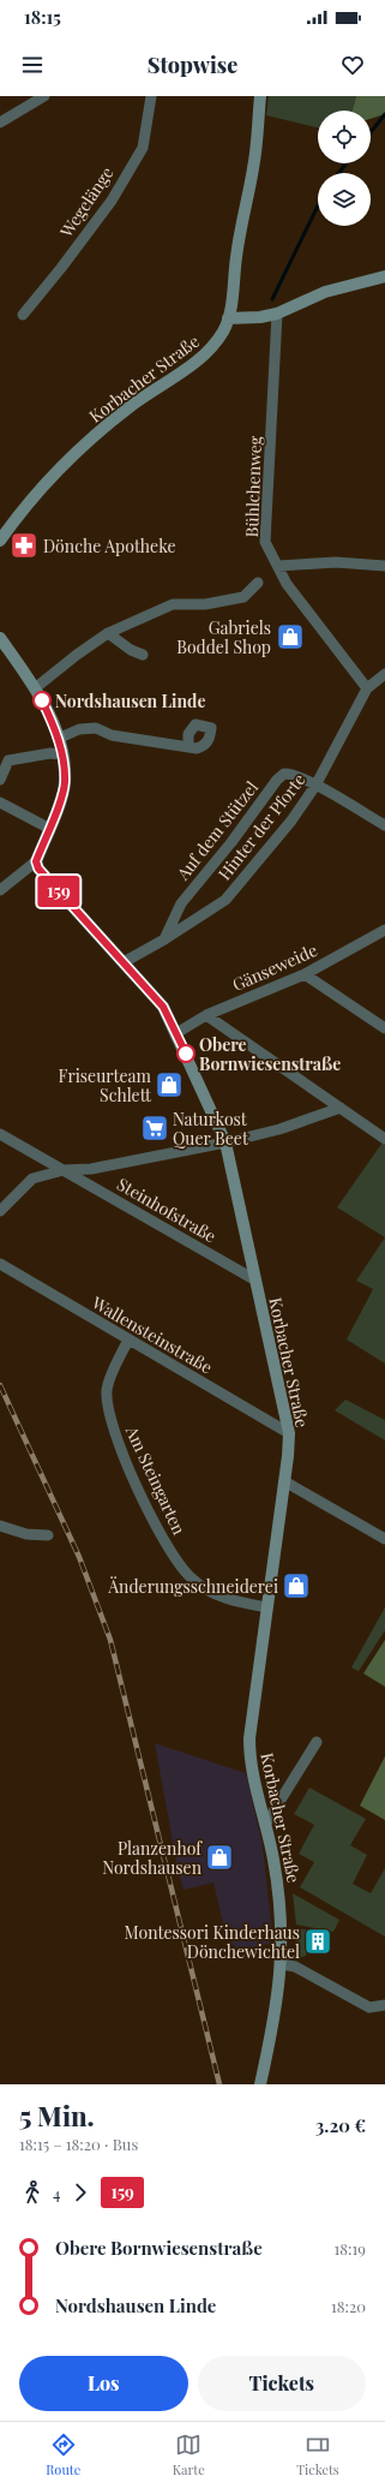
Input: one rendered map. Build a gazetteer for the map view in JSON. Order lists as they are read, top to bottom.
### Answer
{
  "streets": {
    "street": [
      "Wegelänge",
      "Korbacher Straße",
      "Bühlchenweg",
      "Hinter der Pforte",
      "Auf dem Stützel",
      "Gänseweide",
      "Steinhofstraße",
      "Wallensteinstraße",
      "Am Steingarten"
    ]
  },
  "crossings": [
    ["Korbacher Straße", "Hinter der Pforte"],
    ["Korbacher Straße", "Gänseweide"],
    ["Korbacher Straße", "Steinhofstraße"],
    ["Korbacher Straße", "Wallensteinstraße"],
    ["Korbacher Straße", "Am Steingarten"],
    ["Bühlchenweg", "Hinter der Pforte"],
    ["Hinter der Pforte", "Auf dem Stützel"],
    ["Wallensteinstraße", "Am Steingarten"]
  ],
  "places": {
    "pharmacy": ["Dönche Apotheke"],
    "shop": [
      "Gabriels Boddel Shop",
      "Friseurteam Schlett",
      "Änderungsschneiderei",
      "Planzenhof Nordshausen"
    ],
    "other": ["Nordshausen Linde", "Obere Bornwiesenstraße"],
    "supermarket": ["Naturkost Quer Beet"],
    "building": ["Montessori Kinderhaus Dönchewichtel"]
  },
  "lines": ["bus line 159"],
  "page": {
    "status": "18:15",
    "header": "Stopwise",
    "on_map": "159",
    "heading": ["5 Min.", "18:15 – 18:20 · Bus", "3.20 €"],
    "legs": ["4", "159"],
    "list": [
      {
        "name": "Obere Bornwiesenstraße",
        "value": "18:19"
      },
      {
        "name": "Nordshausen Linde",
        "value": "18:20"
      }
    ],
    "buttons": ["Los", "Tickets"],
    "tabs": ["Route", "Karte", "Tickets"]
  }
}
